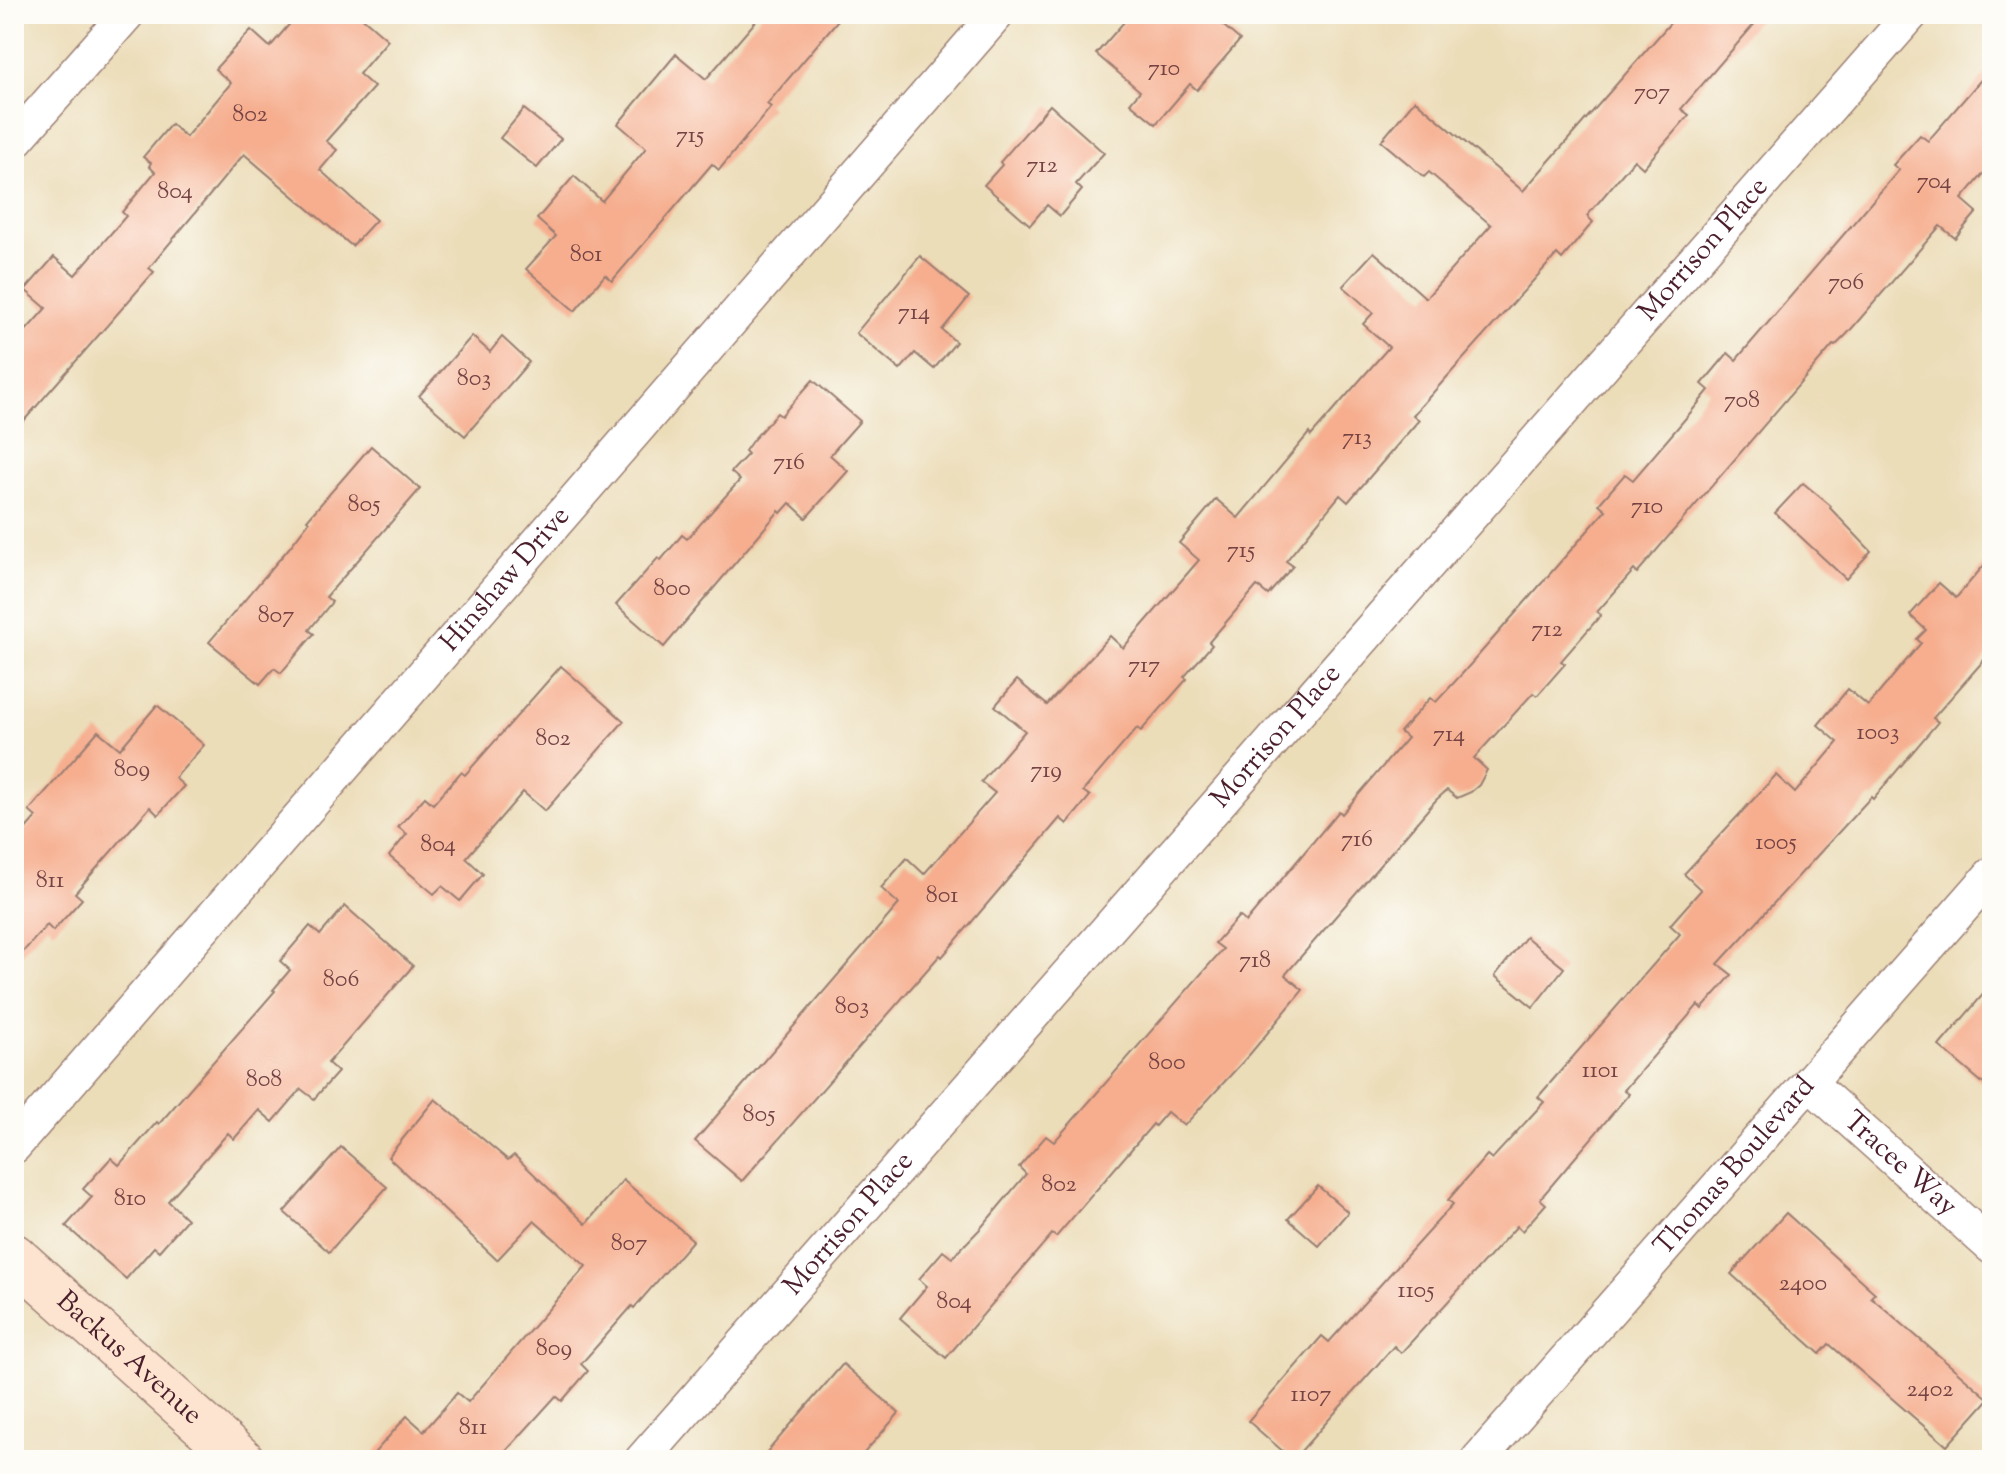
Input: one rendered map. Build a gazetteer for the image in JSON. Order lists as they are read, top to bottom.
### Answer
{
  "streets": {
    "street": [
      "Morrison Place",
      "Hinshaw Drive",
      "Tracee Way",
      "Thomas Boulevard",
      "Backus Avenue"
    ]
  },
  "crossings": [
    ["Tracee Way", "Thomas Boulevard"]
  ],
  "house_numbers": [
    "710",
    "707",
    "802",
    "715",
    "712",
    "704",
    "804",
    "801",
    "706",
    "714",
    "803",
    "708",
    "713",
    "716",
    "805",
    "710",
    "715",
    "800",
    "807",
    "712",
    "717",
    "1003",
    "714",
    "802",
    "809",
    "719",
    "716",
    "1005",
    "804",
    "811",
    "801",
    "718",
    "806",
    "803",
    "800",
    "1101",
    "808",
    "805",
    "802",
    "810",
    "807",
    "2400",
    "1105",
    "804",
    "809",
    "2402",
    "1107",
    "811"
  ]
}
